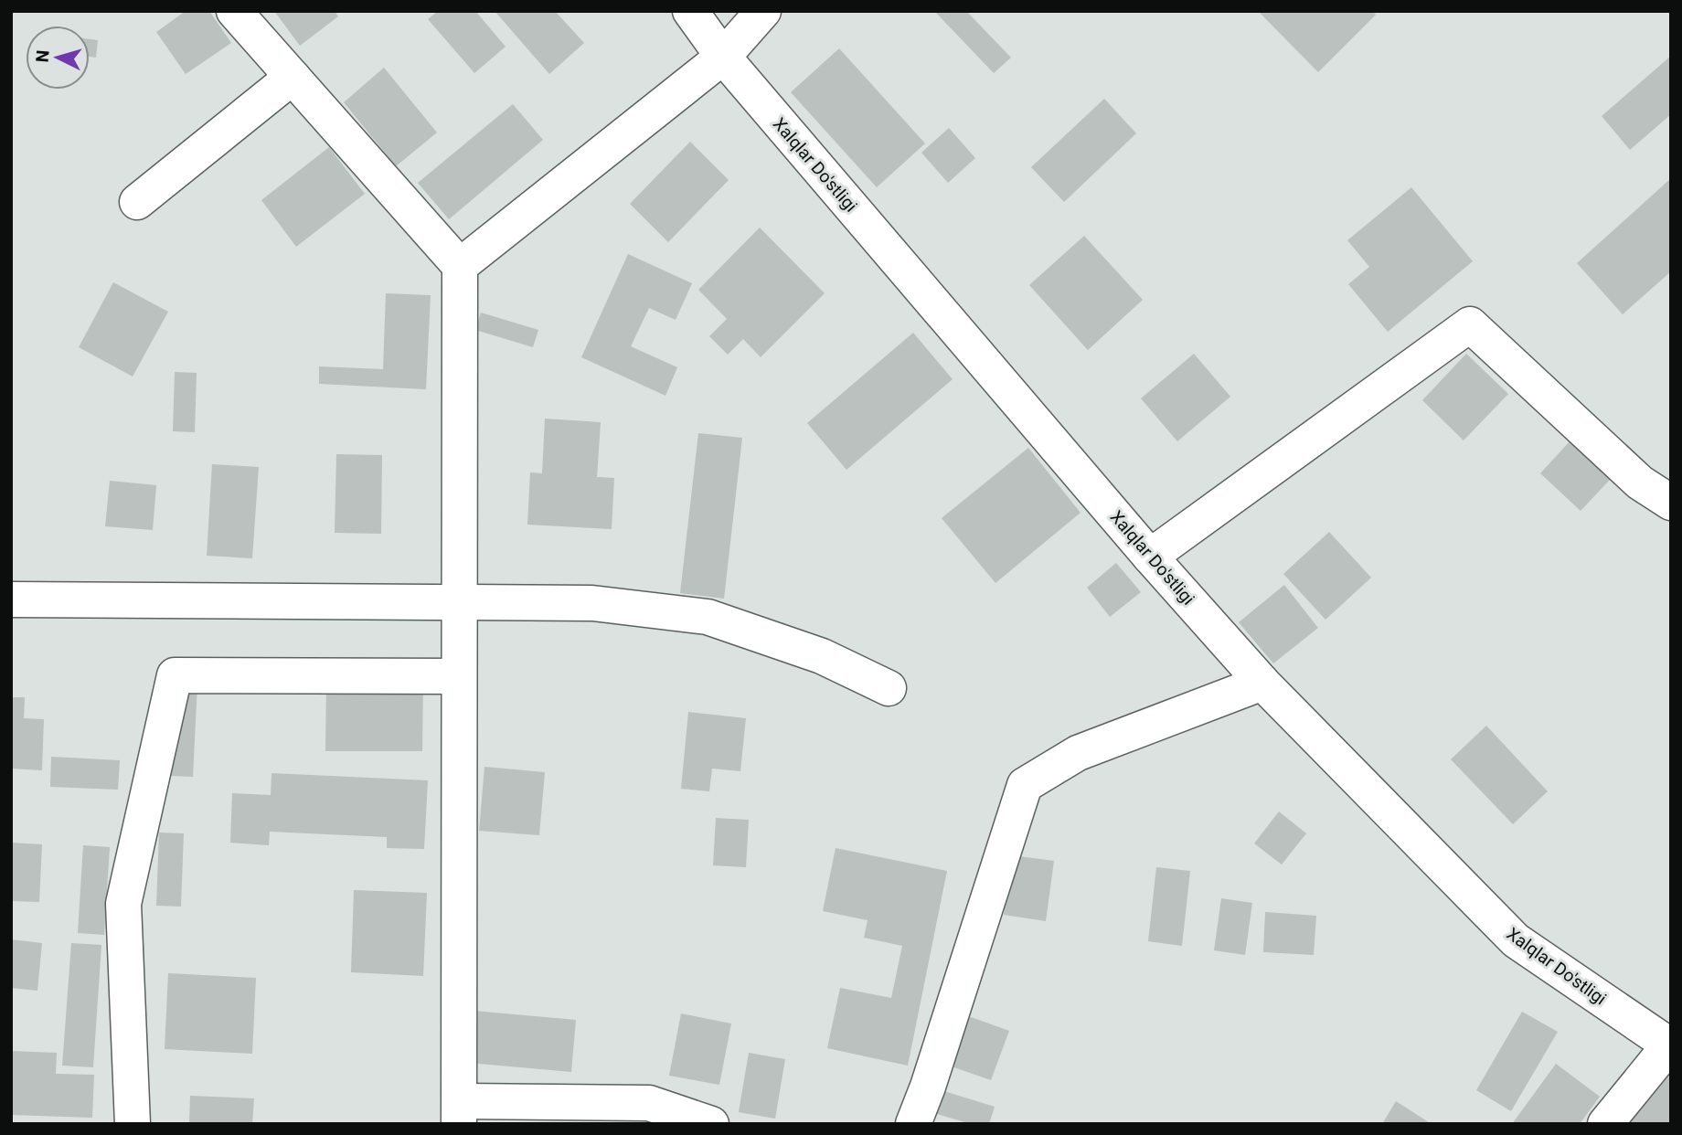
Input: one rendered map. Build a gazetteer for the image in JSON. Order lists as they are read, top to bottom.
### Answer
{
  "streets": {
    "street": ["Xalqlar Do'stligi"]
  },
  "north": "left"
}
